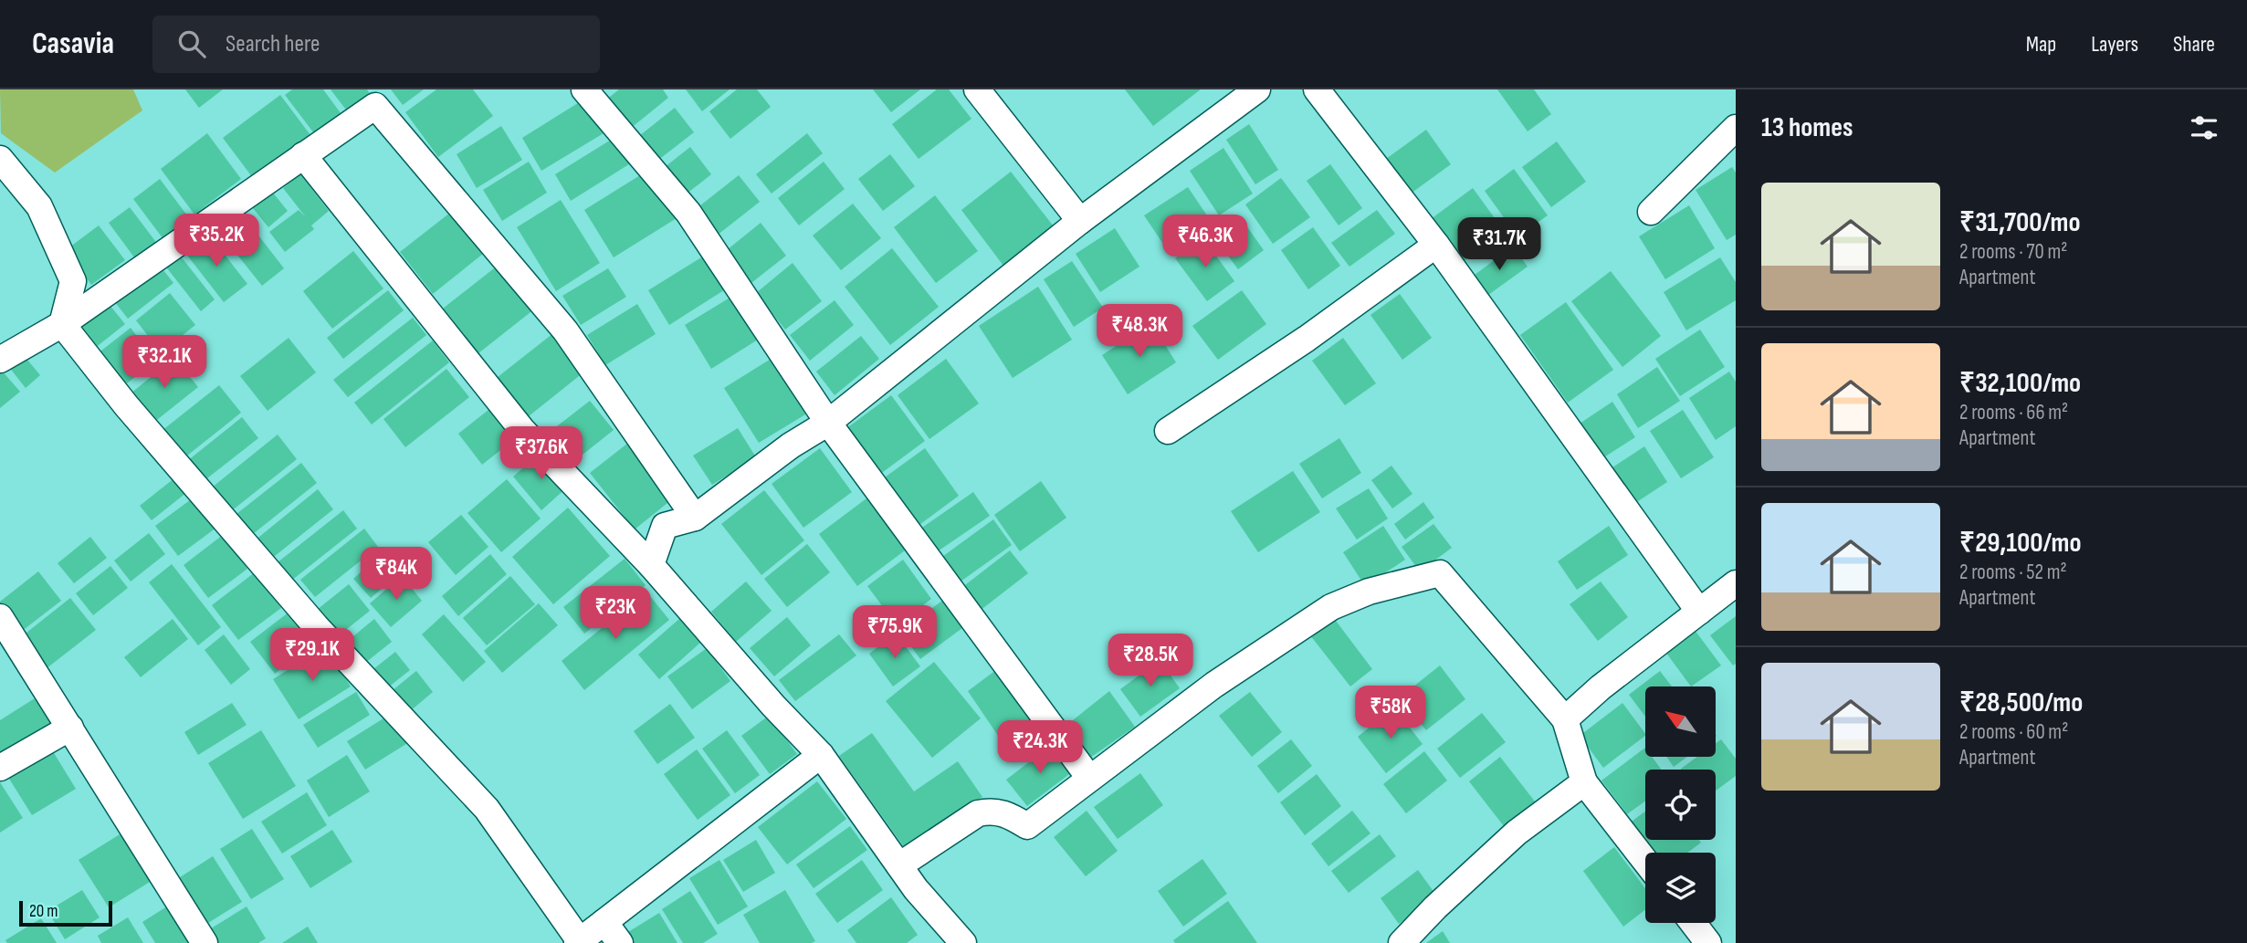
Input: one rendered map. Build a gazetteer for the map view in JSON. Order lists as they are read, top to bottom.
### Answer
{
  "scale_bar": "20 m",
  "north": "top left",
  "page": {
    "header": "Casavia",
    "search": "Search here",
    "nav": ["Map", "Layers", "Share"],
    "heading": "13 homes",
    "list": [
      {
        "name": "₹31,700/mo",
        "note": "2 rooms · 70 m² · Apartment"
      },
      {
        "name": "₹32,100/mo",
        "note": "2 rooms · 66 m² · Apartment"
      },
      {
        "name": "₹29,100/mo",
        "note": "2 rooms · 52 m² · Apartment"
      },
      {
        "name": "₹28,500/mo",
        "note": "2 rooms · 60 m² · Apartment"
      }
    ],
    "price": [
      "₹35.2K",
      "₹46.3K",
      "₹31.7K",
      "₹48.3K",
      "₹32.1K",
      "₹37.6K",
      "₹84K",
      "₹23K",
      "₹75.9K",
      "₹29.1K",
      "₹28.5K",
      "₹58K",
      "₹24.3K"
    ],
    "scale": "20 m"
  }
}
